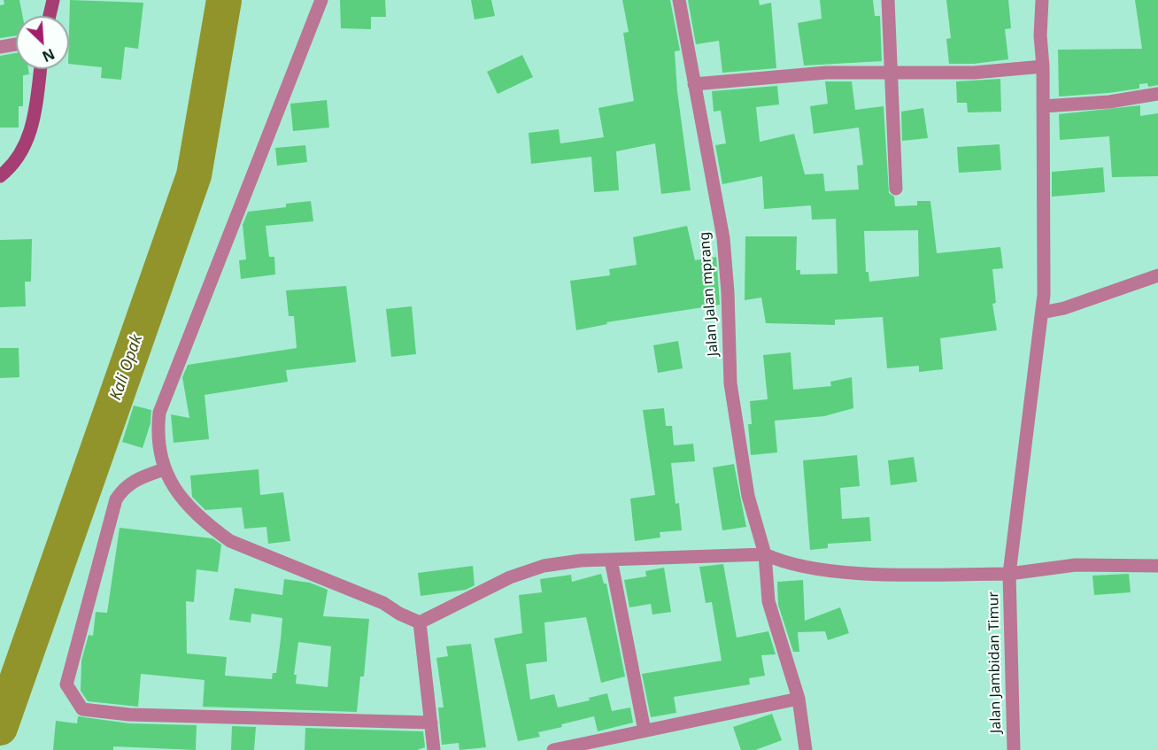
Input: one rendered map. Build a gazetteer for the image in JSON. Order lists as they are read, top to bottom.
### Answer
{
  "streets": {
    "street": ["Jalan Jalan mprang", "Jalan Jambidan Timur"]
  },
  "water": ["Kali Opak"],
  "north": "bottom right"
}
